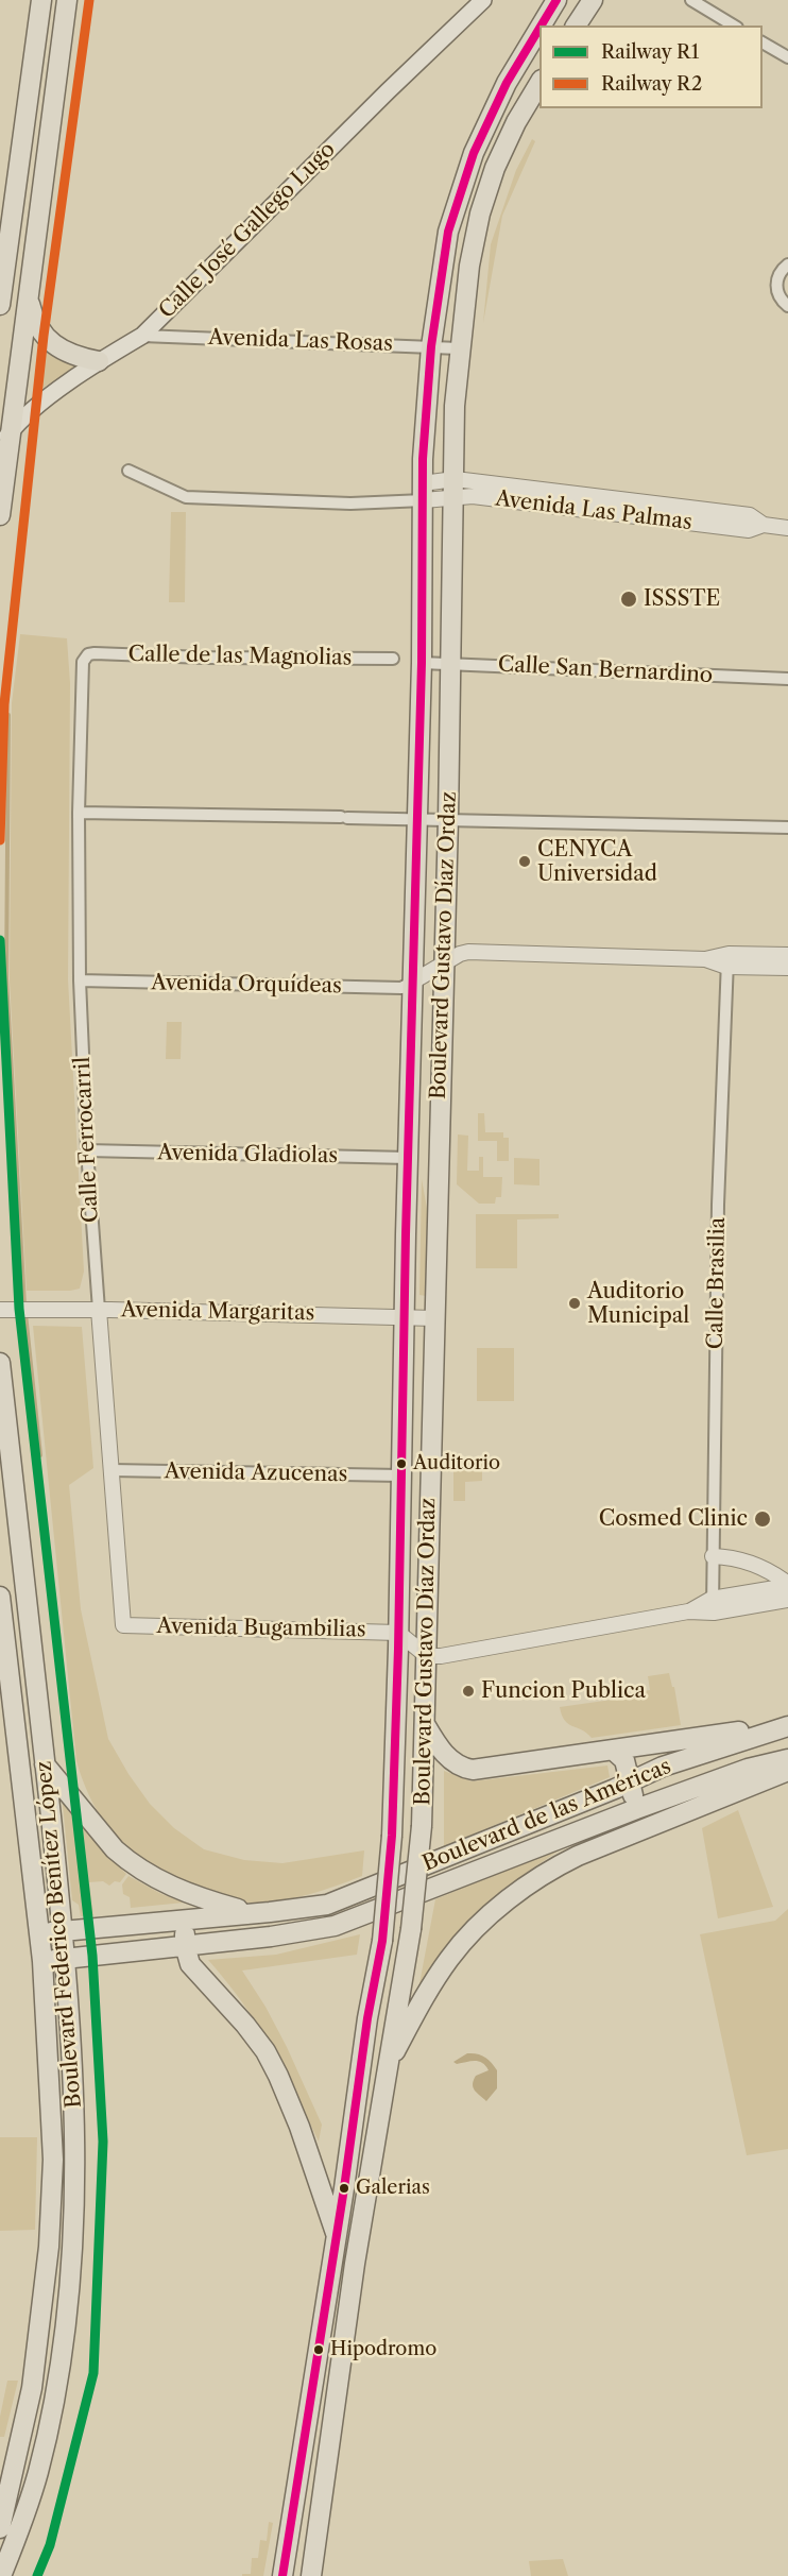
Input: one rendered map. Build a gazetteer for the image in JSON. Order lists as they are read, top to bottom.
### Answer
{
  "streets": {
    "main road": [
      "Calle José Gallego Lugo",
      "Boulevard Gustavo Díaz Ordaz",
      "Boulevard de las Américas",
      "Boulevard Federico Benítez López"
    ],
    "street": [
      "Avenida Las Rosas",
      "Avenida Las Palmas",
      "Calle de las Magnolias",
      "Calle San Bernardino",
      "Avenida Orquídeas",
      "Calle Ferrocarril",
      "Avenida Gladiolas",
      "Calle Brasilia",
      "Avenida Margaritas",
      "Avenida Azucenas",
      "Avenida Bugambilias"
    ]
  },
  "crossings": [
    ["Calle José Gallego Lugo", "Avenida Las Rosas"],
    ["Avenida Las Rosas", "Boulevard Gustavo Díaz Ordaz"],
    ["Avenida Las Palmas", "Boulevard Gustavo Díaz Ordaz"],
    ["Calle de las Magnolias", "Calle Ferrocarril"],
    ["Calle San Bernardino", "Boulevard Gustavo Díaz Ordaz"],
    ["Boulevard Gustavo Díaz Ordaz", "Avenida Orquídeas"],
    ["Boulevard Gustavo Díaz Ordaz", "Avenida Gladiolas"],
    ["Boulevard Gustavo Díaz Ordaz", "Avenida Margaritas"],
    ["Boulevard Gustavo Díaz Ordaz", "Avenida Azucenas"],
    ["Boulevard Gustavo Díaz Ordaz", "Avenida Bugambilias"],
    ["Avenida Orquídeas", "Calle Ferrocarril"],
    ["Calle Ferrocarril", "Avenida Gladiolas"],
    ["Calle Ferrocarril", "Avenida Margaritas"],
    ["Calle Ferrocarril", "Avenida Azucenas"],
    ["Calle Ferrocarril", "Avenida Bugambilias"],
    ["Boulevard de las Américas", "Boulevard Federico Benítez López"]
  ],
  "places": [
    "ISSSTE",
    "CENYCA Universidad",
    "Auditorio Municipal",
    "Auditorio",
    "Cosmed Clinic",
    "Funcion Publica",
    "Galerias",
    "Hipodromo"
  ],
  "lines": ["rail line R2", "rail line R1"],
  "legend": ["Railway R1", "Railway R2"]
}
